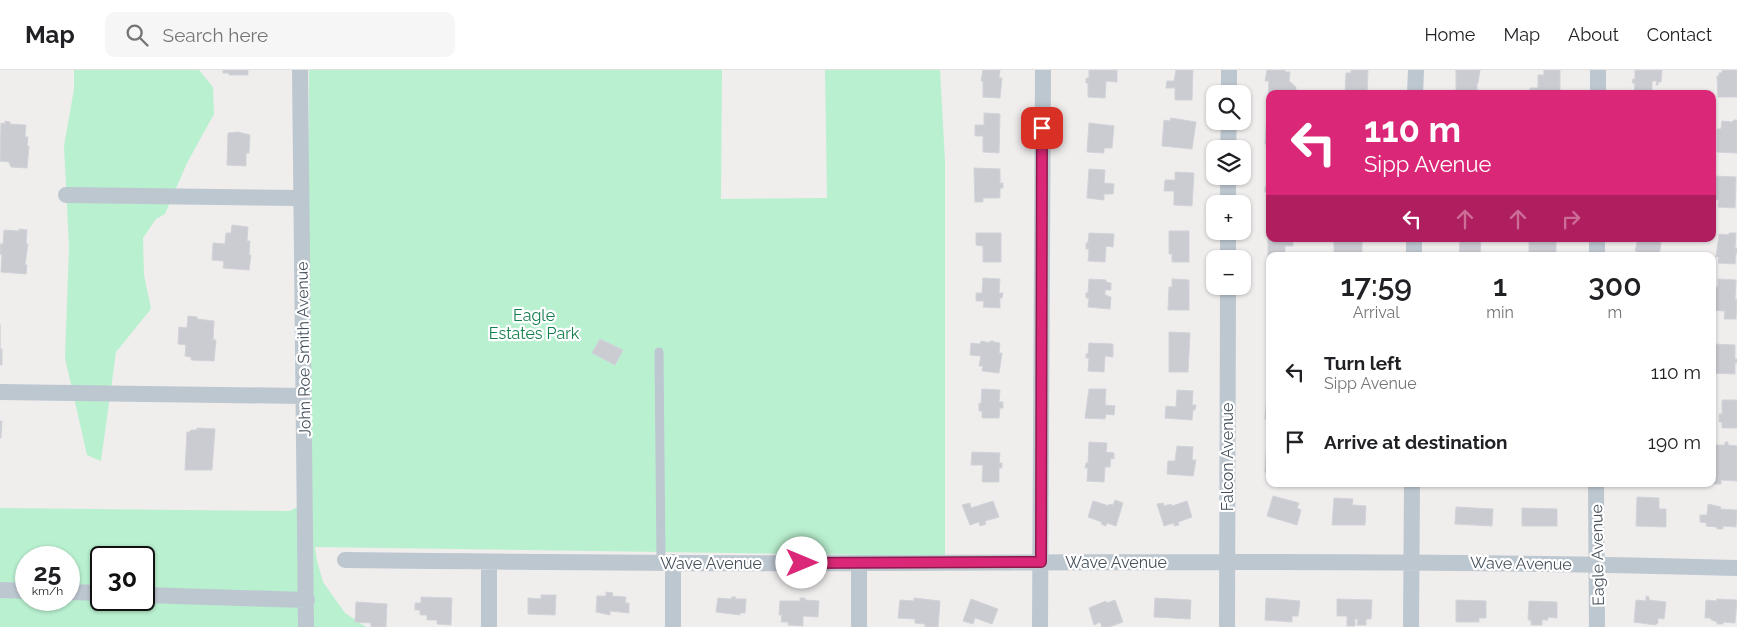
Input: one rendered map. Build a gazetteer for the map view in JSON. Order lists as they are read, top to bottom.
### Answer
{
  "streets": {
    "street": [
      "John Roe Smith Avenue",
      "Falcon Avenue",
      "Eagle Avenue",
      "Wave Avenue"
    ]
  },
  "crossings": [
    ["Falcon Avenue", "Wave Avenue"],
    ["Eagle Avenue", "Wave Avenue"]
  ],
  "parks": ["Eagle Estates Park"],
  "page": {
    "header": "Map",
    "search": "Search here",
    "nav": [
      "Home",
      "Map",
      "About",
      "Contact"
    ],
    "map_buttons": ["+", "−"],
    "turn": ["110 m", "Sipp Avenue"],
    "eta": [
      "17:59",
      "Arrival",
      "1",
      "min",
      "300",
      "m"
    ],
    "list": [
      {
        "name": "Turn left",
        "note": "Sipp Avenue",
        "value": "110 m"
      },
      {
        "name": "Arrive at destination",
        "value": "190 m"
      }
    ],
    "speed": "25 km/h",
    "limit": "30"
  }
}
